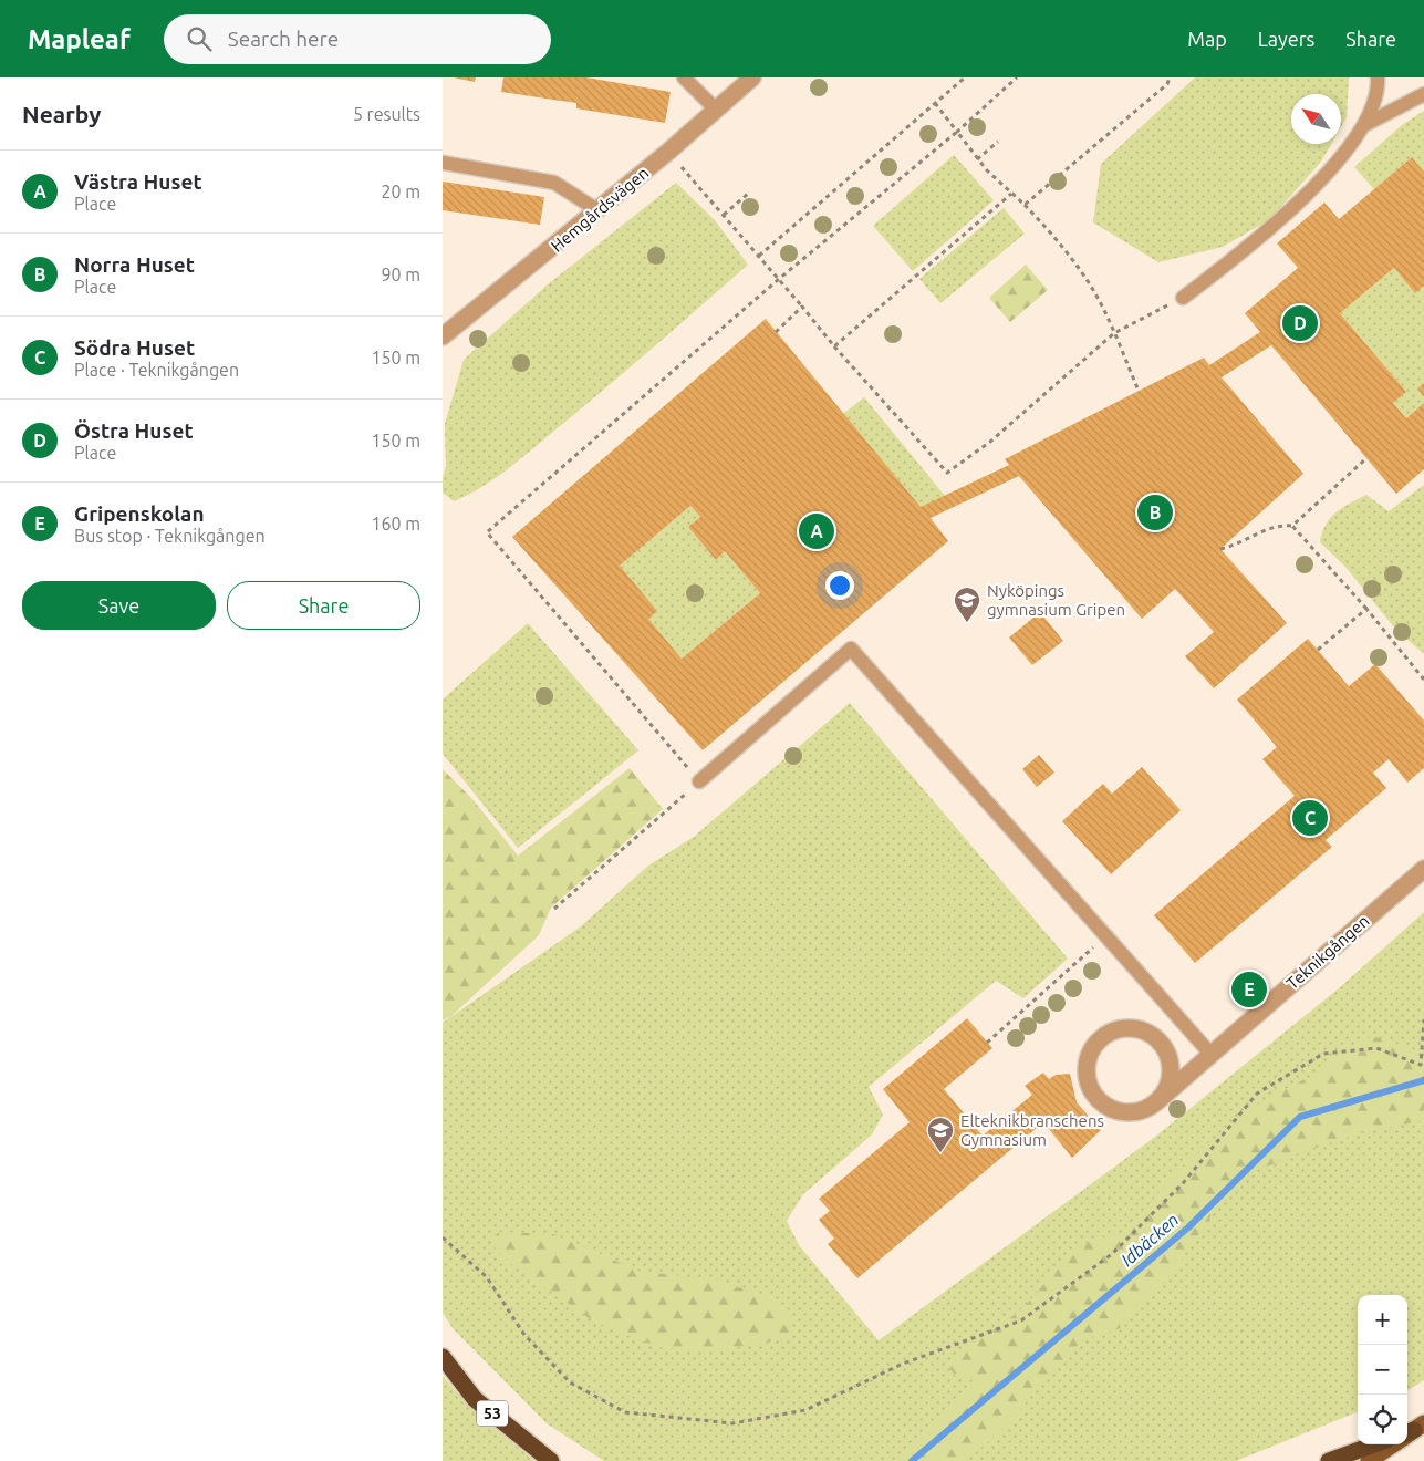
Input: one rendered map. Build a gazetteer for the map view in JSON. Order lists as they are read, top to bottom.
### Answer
{
  "streets": {
    "highway": ["53"],
    "street": ["Hemgårdsvägen", "Teknikgången"]
  },
  "water": ["Idbäcken"],
  "places": {
    "school or university": ["Nyköpings gymnasium Gripen", "Elteknikbranschens Gymnasium"]
  },
  "north": "top left",
  "page": {
    "header": "Mapleaf",
    "search": "Search here",
    "nav": ["Map", "Layers", "Share"],
    "heading": ["Nearby", "5 results"],
    "list": [
      {
        "mark": "A",
        "name": "Västra Huset",
        "note": "Place",
        "value": "20 m"
      },
      {
        "mark": "B",
        "name": "Norra Huset",
        "note": "Place",
        "value": "90 m"
      },
      {
        "mark": "C",
        "name": "Södra Huset",
        "note": "Place · Teknikgången",
        "value": "150 m"
      },
      {
        "mark": "D",
        "name": "Östra Huset",
        "note": "Place",
        "value": "150 m"
      },
      {
        "mark": "E",
        "name": "Gripenskolan",
        "note": "Bus stop · Teknikgången",
        "value": "160 m"
      }
    ],
    "pins": [
      "D",
      "B",
      "A",
      "C",
      "E"
    ],
    "buttons": ["Save", "Share"],
    "map_buttons": ["+", "−"]
  }
}
